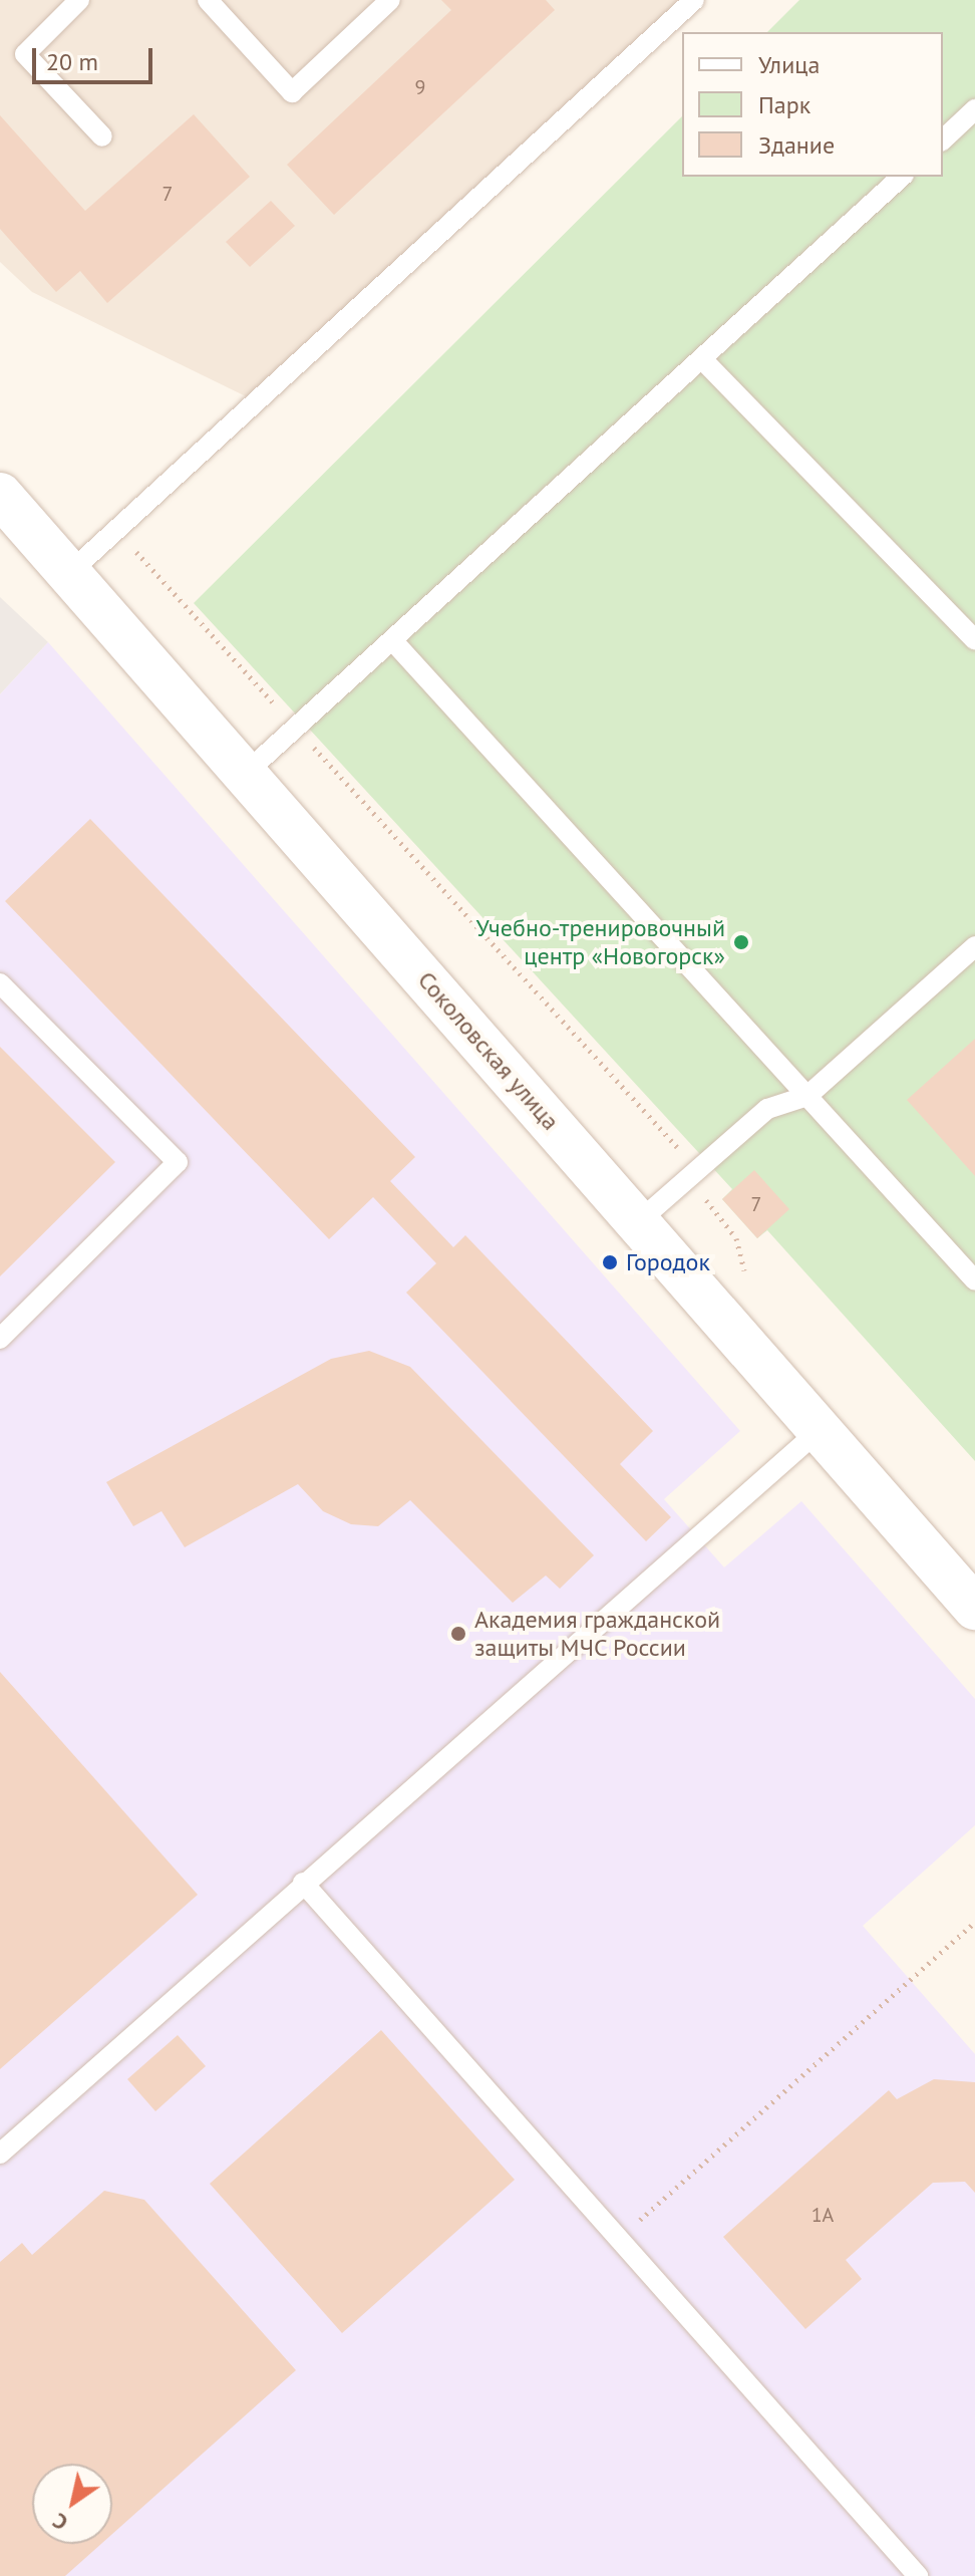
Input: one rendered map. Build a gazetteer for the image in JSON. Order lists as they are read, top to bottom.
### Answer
{
  "streets": {
    "street": ["Соколовская улица"]
  },
  "places": ["Учебно-тренировочный центр «Новогорск»", "Городок", "Академия гражданской защиты МЧС России"],
  "house_numbers": [
    "9",
    "7",
    "7",
    "1А"
  ],
  "legend": ["Улица", "Парк", "Здание"],
  "scale_bar": "20 m",
  "north": "bottom left"
}
